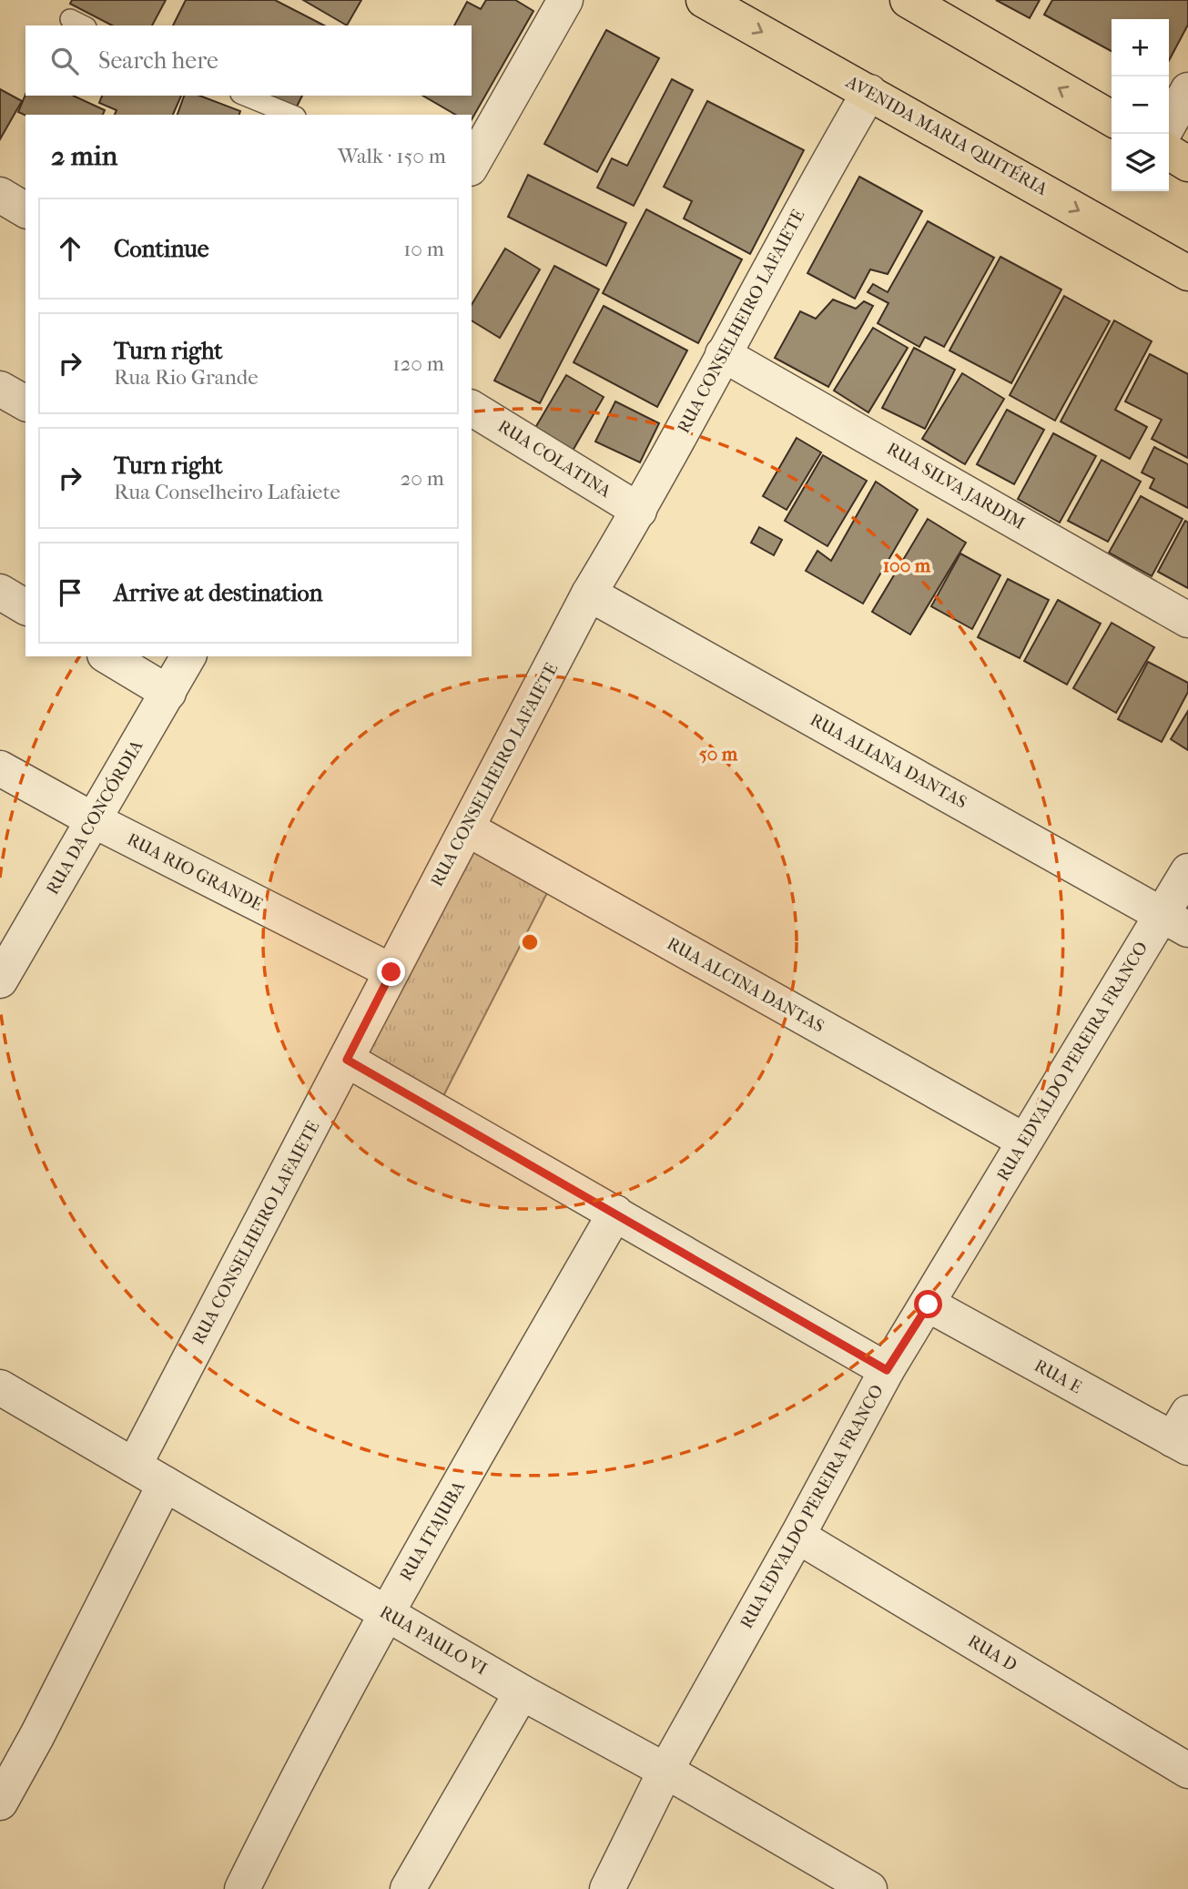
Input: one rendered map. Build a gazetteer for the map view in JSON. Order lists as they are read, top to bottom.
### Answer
{
  "streets": {
    "main road": ["AVENIDA MARIA QUITÉRIA"],
    "street": [
      "RUA CONSELHEIRO LAFAIETE",
      "RUA COLATINA",
      "RUA SILVA JARDIM",
      "RUA ALIANA DANTAS",
      "RUA DA CONCÓRDIA",
      "RUA RIO GRANDE",
      "RUA ALCINA DANTAS",
      "RUA EDVALDO PEREIRA FRANCO",
      "RUA E",
      "RUA ITAJUBA",
      "RUA PAULO VI",
      "RUA D"
    ]
  },
  "crossings": [
    ["AVENIDA MARIA QUITÉRIA", "RUA CONSELHEIRO LAFAIETE"],
    ["RUA CONSELHEIRO LAFAIETE", "RUA COLATINA"],
    ["RUA CONSELHEIRO LAFAIETE", "RUA SILVA JARDIM"],
    ["RUA CONSELHEIRO LAFAIETE", "RUA ALIANA DANTAS"],
    ["RUA CONSELHEIRO LAFAIETE", "RUA RIO GRANDE"],
    ["RUA CONSELHEIRO LAFAIETE", "RUA ALCINA DANTAS"],
    ["RUA CONSELHEIRO LAFAIETE", "RUA PAULO VI"],
    ["RUA ALIANA DANTAS", "RUA EDVALDO PEREIRA FRANCO"],
    ["RUA DA CONCÓRDIA", "RUA RIO GRANDE"],
    ["RUA ALCINA DANTAS", "RUA EDVALDO PEREIRA FRANCO"],
    ["RUA EDVALDO PEREIRA FRANCO", "RUA E"],
    ["RUA EDVALDO PEREIRA FRANCO", "RUA PAULO VI"],
    ["RUA EDVALDO PEREIRA FRANCO", "RUA D"],
    ["RUA ITAJUBA", "RUA PAULO VI"]
  ],
  "page": {
    "map_buttons": ["+", "−"],
    "search": "Search here",
    "heading": ["2 min", "Walk · 150 m"],
    "list": [
      ["Continue", "10 m"],
      ["Turn right", "Rua Rio Grande", "120 m"],
      ["Turn right", "Rua Conselheiro Lafaiete", "20 m"],
      "Arrive at destination"
    ]
  },
  "rings": ["100 m", "50 m"]
}
